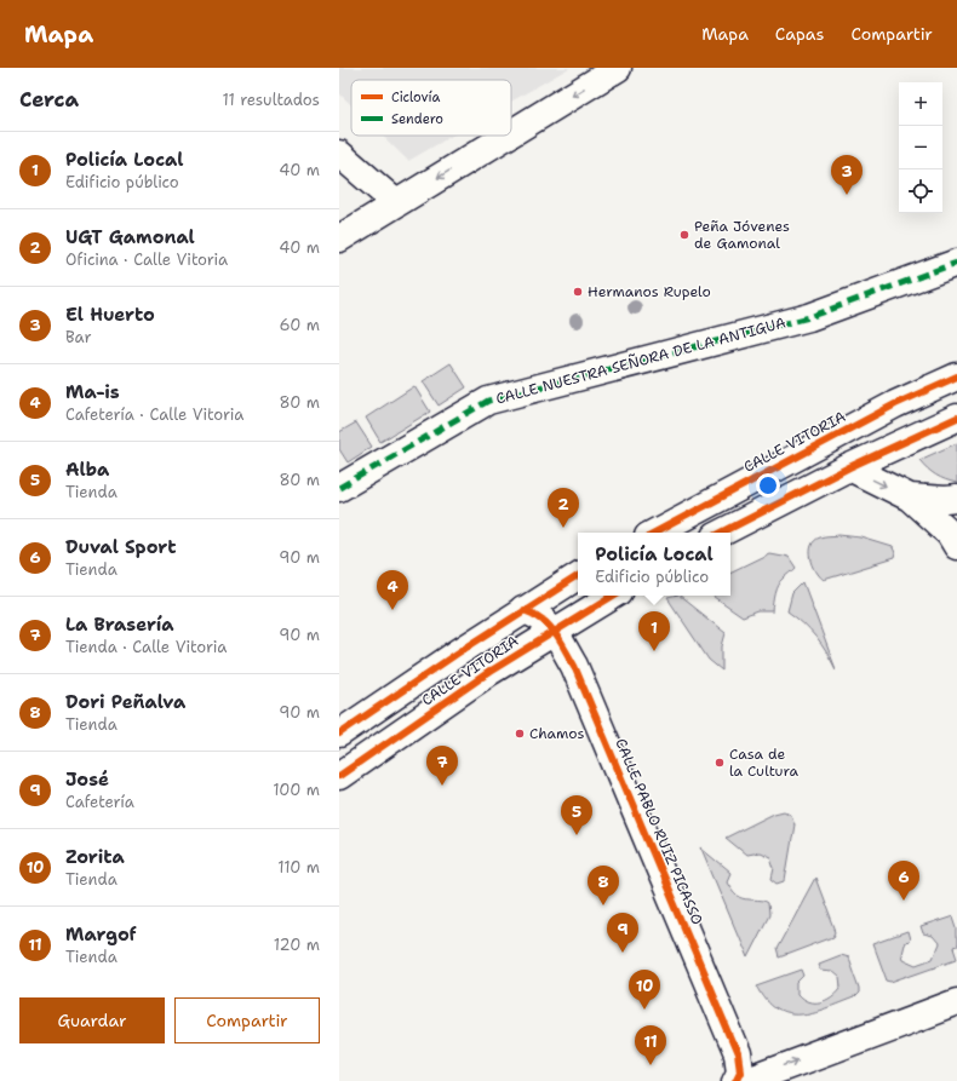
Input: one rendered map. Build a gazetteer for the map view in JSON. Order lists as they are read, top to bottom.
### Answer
{
  "streets": {
    "main road": ["CALLE NUESTRA SEÑORA DE LA ANTIGUA", "CALLE VITORIA", "CALLE PABLO RUIZ PICASSO"]
  },
  "crossings": [
    ["CALLE VITORIA", "CALLE PABLO RUIZ PICASSO"]
  ],
  "places": [
    "Peña Jóvenes de Gamonal",
    "Hermanos Rupelo",
    "Chamos",
    "Casa de la Cultura"
  ],
  "legend": ["Ciclovía", "Sendero"],
  "page": {
    "header": "Mapa",
    "nav": ["Mapa", "Capas", "Compartir"],
    "heading": ["Cerca", "11 resultados"],
    "map_buttons": ["+", "−"],
    "list": [
      {
        "mark": "1",
        "name": "Policía Local",
        "note": "Edificio público",
        "value": "40 m"
      },
      {
        "mark": "2",
        "name": "UGT Gamonal",
        "note": "Oficina · Calle Vitoria",
        "value": "40 m"
      },
      {
        "mark": "3",
        "name": "El Huerto",
        "note": "Bar",
        "value": "60 m"
      },
      {
        "mark": "4",
        "name": "Ma-is",
        "note": "Cafetería · Calle Vitoria",
        "value": "80 m"
      },
      {
        "mark": "5",
        "name": "Alba",
        "note": "Tienda",
        "value": "80 m"
      },
      {
        "mark": "6",
        "name": "Duval Sport",
        "note": "Tienda",
        "value": "90 m"
      },
      {
        "mark": "7",
        "name": "La Brasería",
        "note": "Tienda · Calle Vitoria",
        "value": "90 m"
      },
      {
        "mark": "8",
        "name": "Dori Peñalva",
        "note": "Tienda",
        "value": "90 m"
      },
      {
        "mark": "9",
        "name": "José",
        "note": "Cafetería",
        "value": "100 m"
      },
      {
        "mark": "10",
        "name": "Zorita",
        "note": "Tienda",
        "value": "110 m"
      },
      {
        "mark": "11",
        "name": "Margof",
        "note": "Tienda",
        "value": "120 m"
      }
    ],
    "pins": [
      "3",
      "2",
      "4",
      "1",
      "7",
      "5",
      "6",
      "8",
      "9",
      "10",
      "11"
    ],
    "popup": ["Policía Local", "Edificio público"],
    "buttons": ["Guardar", "Compartir"]
  }
}
